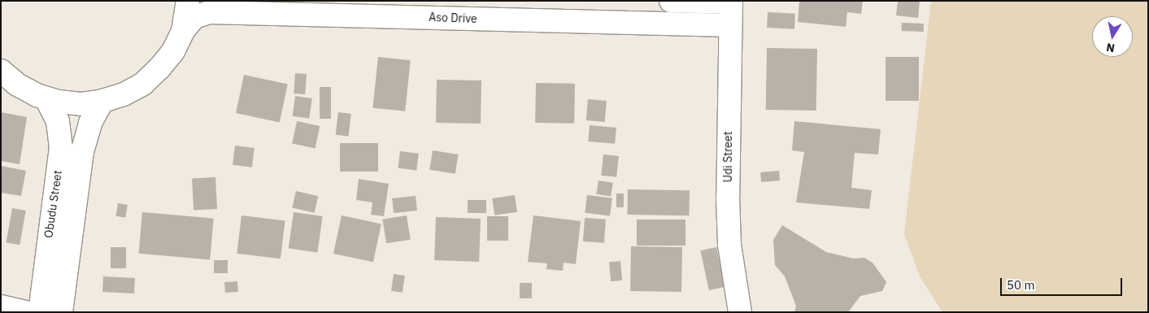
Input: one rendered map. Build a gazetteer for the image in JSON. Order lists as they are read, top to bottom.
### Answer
{
  "streets": {
    "street": ["Aso Drive", "Udi Street", "Obudu Street"]
  },
  "crossings": [
    ["Aso Drive", "Udi Street"]
  ],
  "scale_bar": "50 m",
  "north": "bottom"
}
